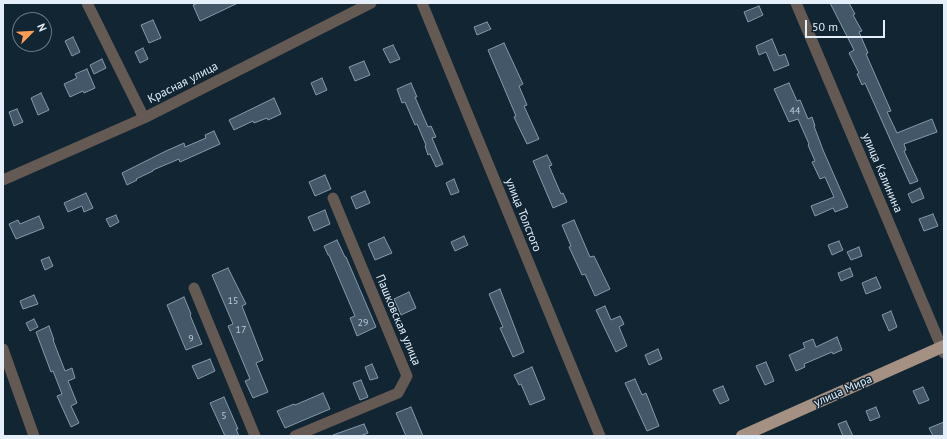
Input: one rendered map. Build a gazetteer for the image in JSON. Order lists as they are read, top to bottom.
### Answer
{
  "streets": {
    "main road": ["улица Мира"],
    "street": [
      "Красная улица",
      "улица Калинина",
      "улица Толстого",
      "Пашковская улица"
    ]
  },
  "crossings": [
    ["улица Калинина", "улица Мира"]
  ],
  "house_numbers": [
    "44",
    "15",
    "29",
    "17",
    "9",
    "5"
  ],
  "scale_bar": "50 m",
  "north": "top right"
}
